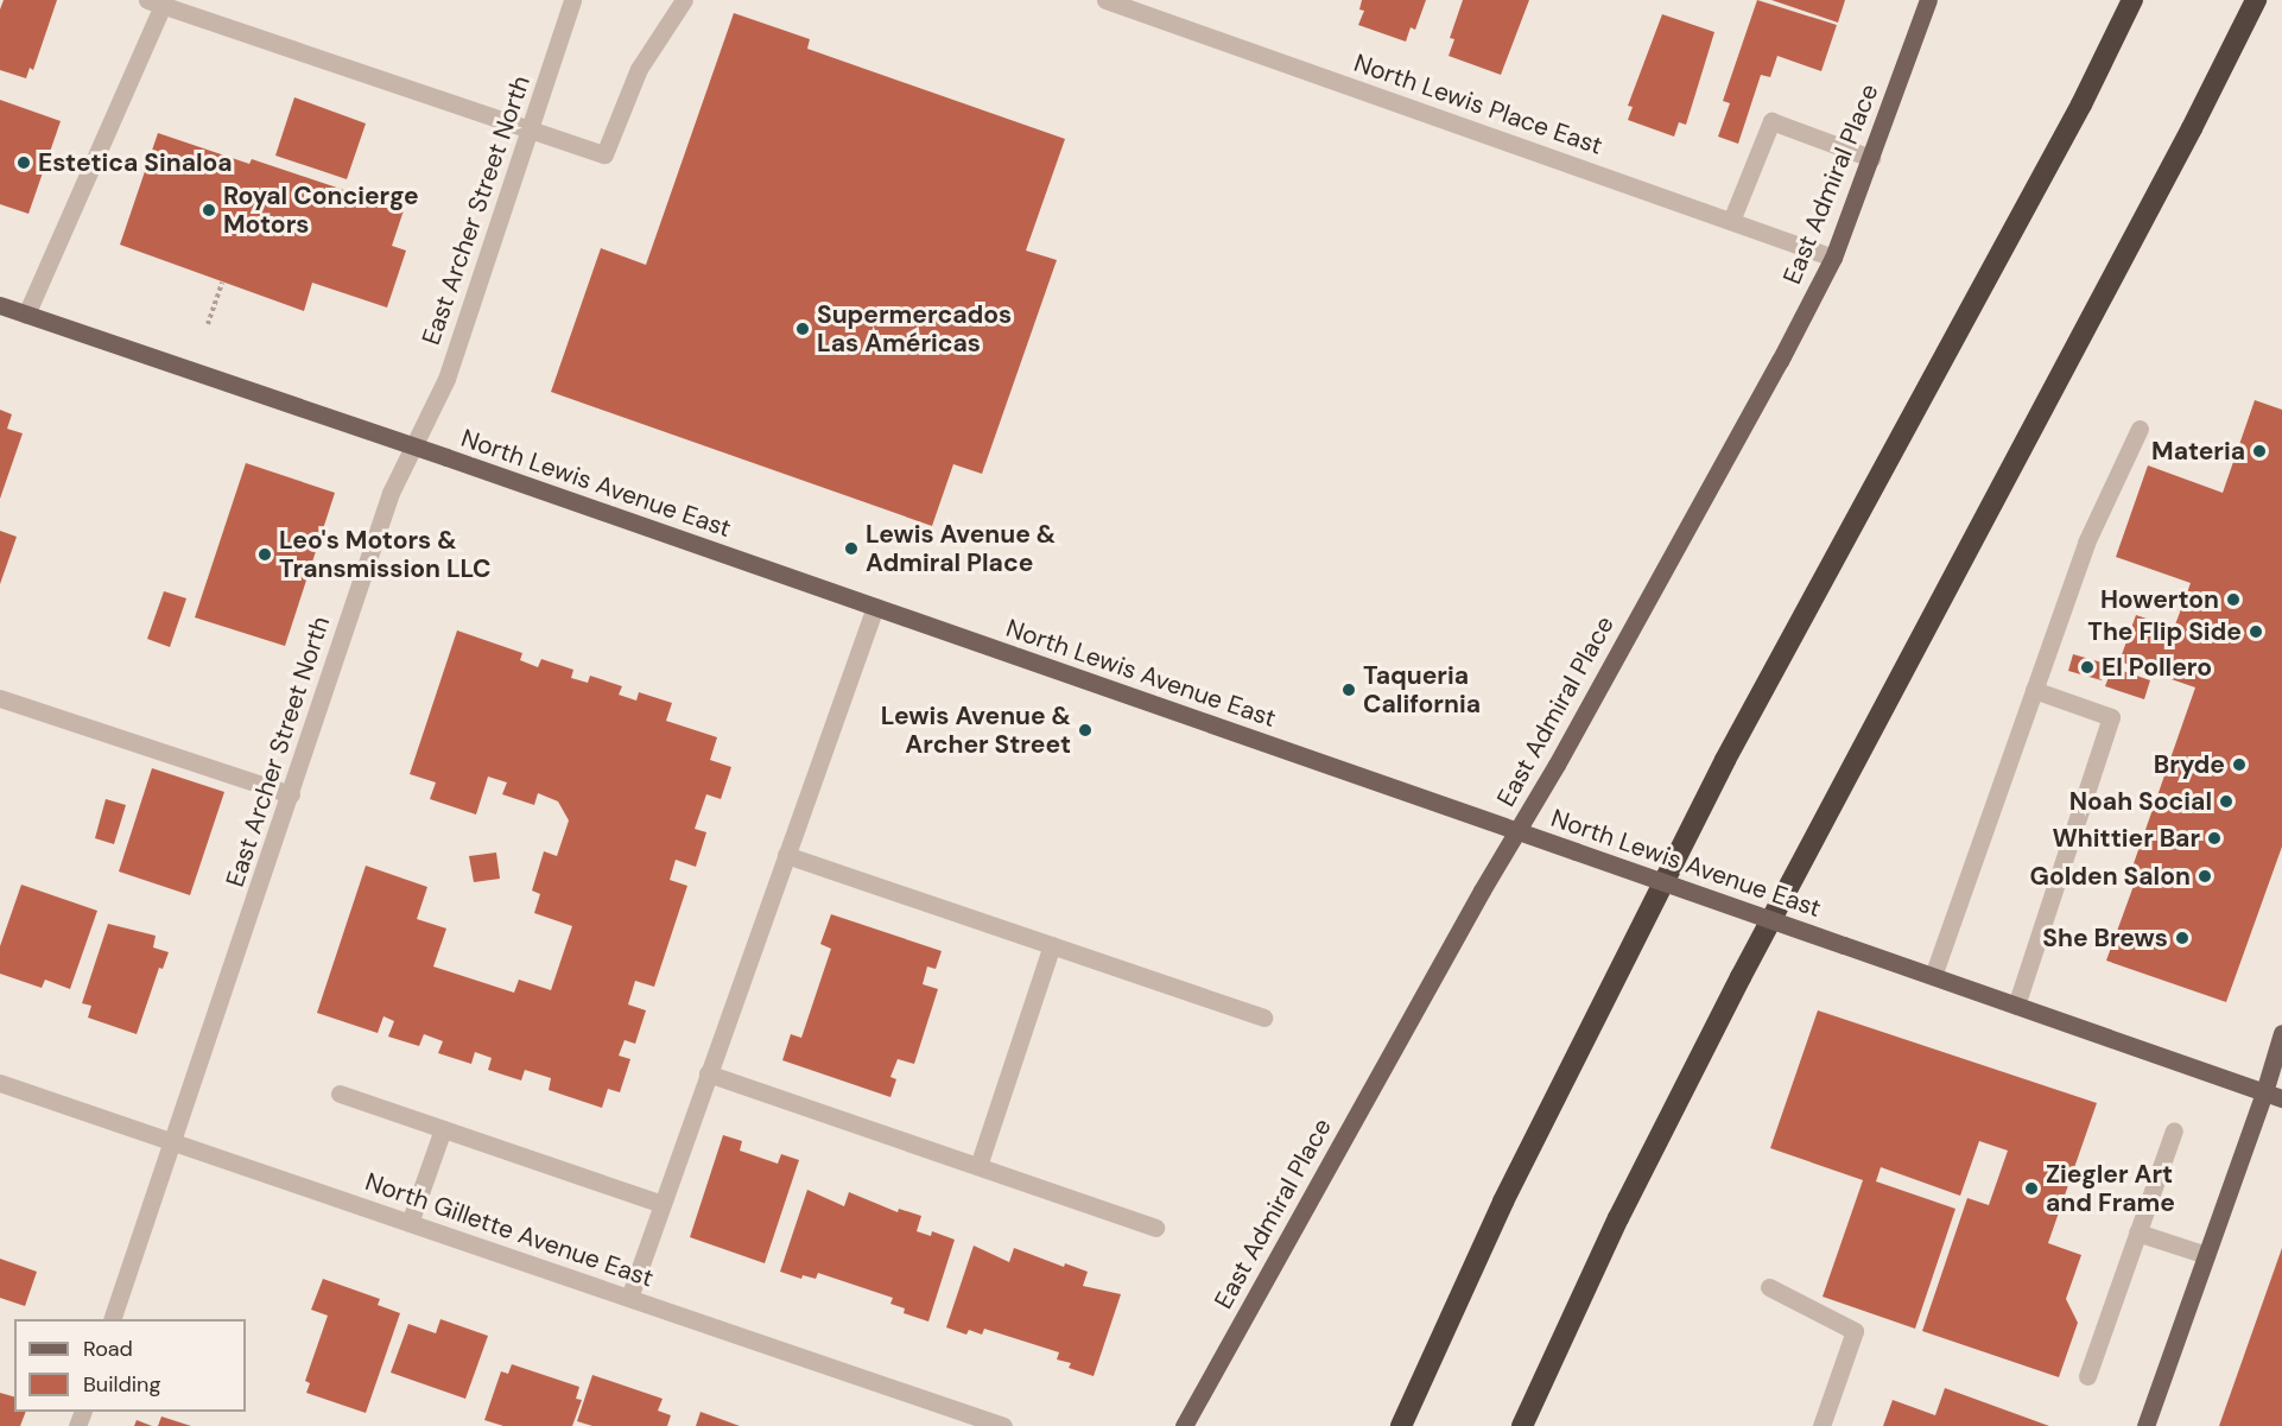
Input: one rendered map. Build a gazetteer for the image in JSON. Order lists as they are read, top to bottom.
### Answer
{
  "streets": {
    "main road": ["East Admiral Place", "North Lewis Avenue East"],
    "street": ["North Lewis Place East", "East Archer Street North", "North Gillette Avenue East"]
  },
  "crossings": [
    ["North Lewis Place East", "East Admiral Place"],
    ["East Admiral Place", "North Lewis Avenue East"],
    ["East Archer Street North", "North Lewis Avenue East"],
    ["East Archer Street North", "North Gillette Avenue East"]
  ],
  "places": [
    "Estetica Sinaloa",
    "Royal Concierge Motors",
    "Supermercados Las Américas",
    "Materia",
    "Lewis Avenue & Admiral Place",
    "Leo's Motors & Transmission LLC",
    "Howerton",
    "The Flip Side",
    "El Pollero",
    "Taqueria California",
    "Lewis Avenue & Archer Street",
    "Bryde",
    "Noah Social",
    "Whittier Bar",
    "Golden Salon",
    "She Brews",
    "Ziegler Art and Frame"
  ],
  "legend": ["Road", "Building"]
}
